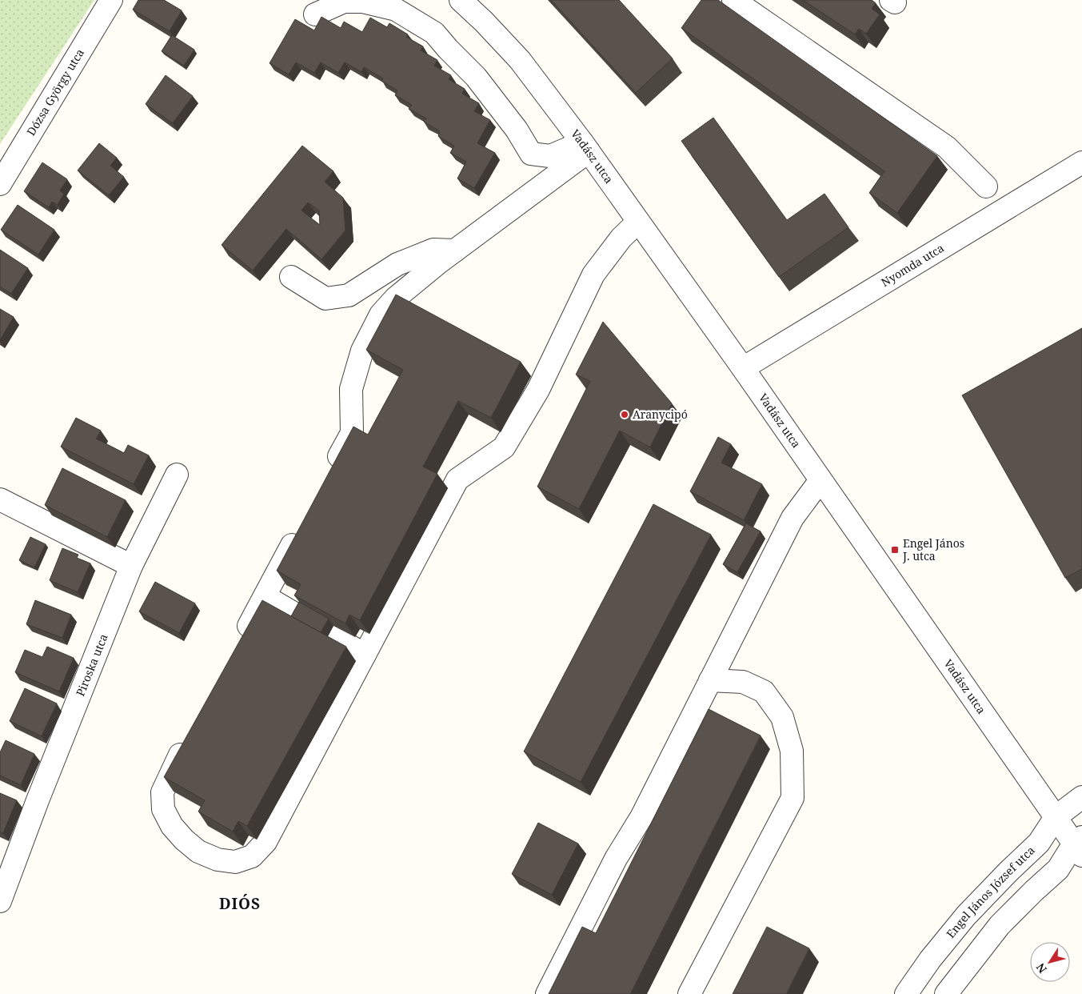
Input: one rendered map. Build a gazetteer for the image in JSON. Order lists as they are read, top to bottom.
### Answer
{
  "streets": {
    "street": [
      "Dózsa György utca",
      "Vadász utca",
      "Nyomda utca",
      "Piroska utca",
      "Engel János József utca"
    ]
  },
  "crossings": [
    ["Vadász utca", "Nyomda utca"],
    ["Vadász utca", "Engel János József utca"]
  ],
  "districts": ["DIÓS"],
  "places": {
    "other": ["Aranycipó"],
    "transit": ["Engel János J. utca"]
  },
  "north": "bottom left"
}
